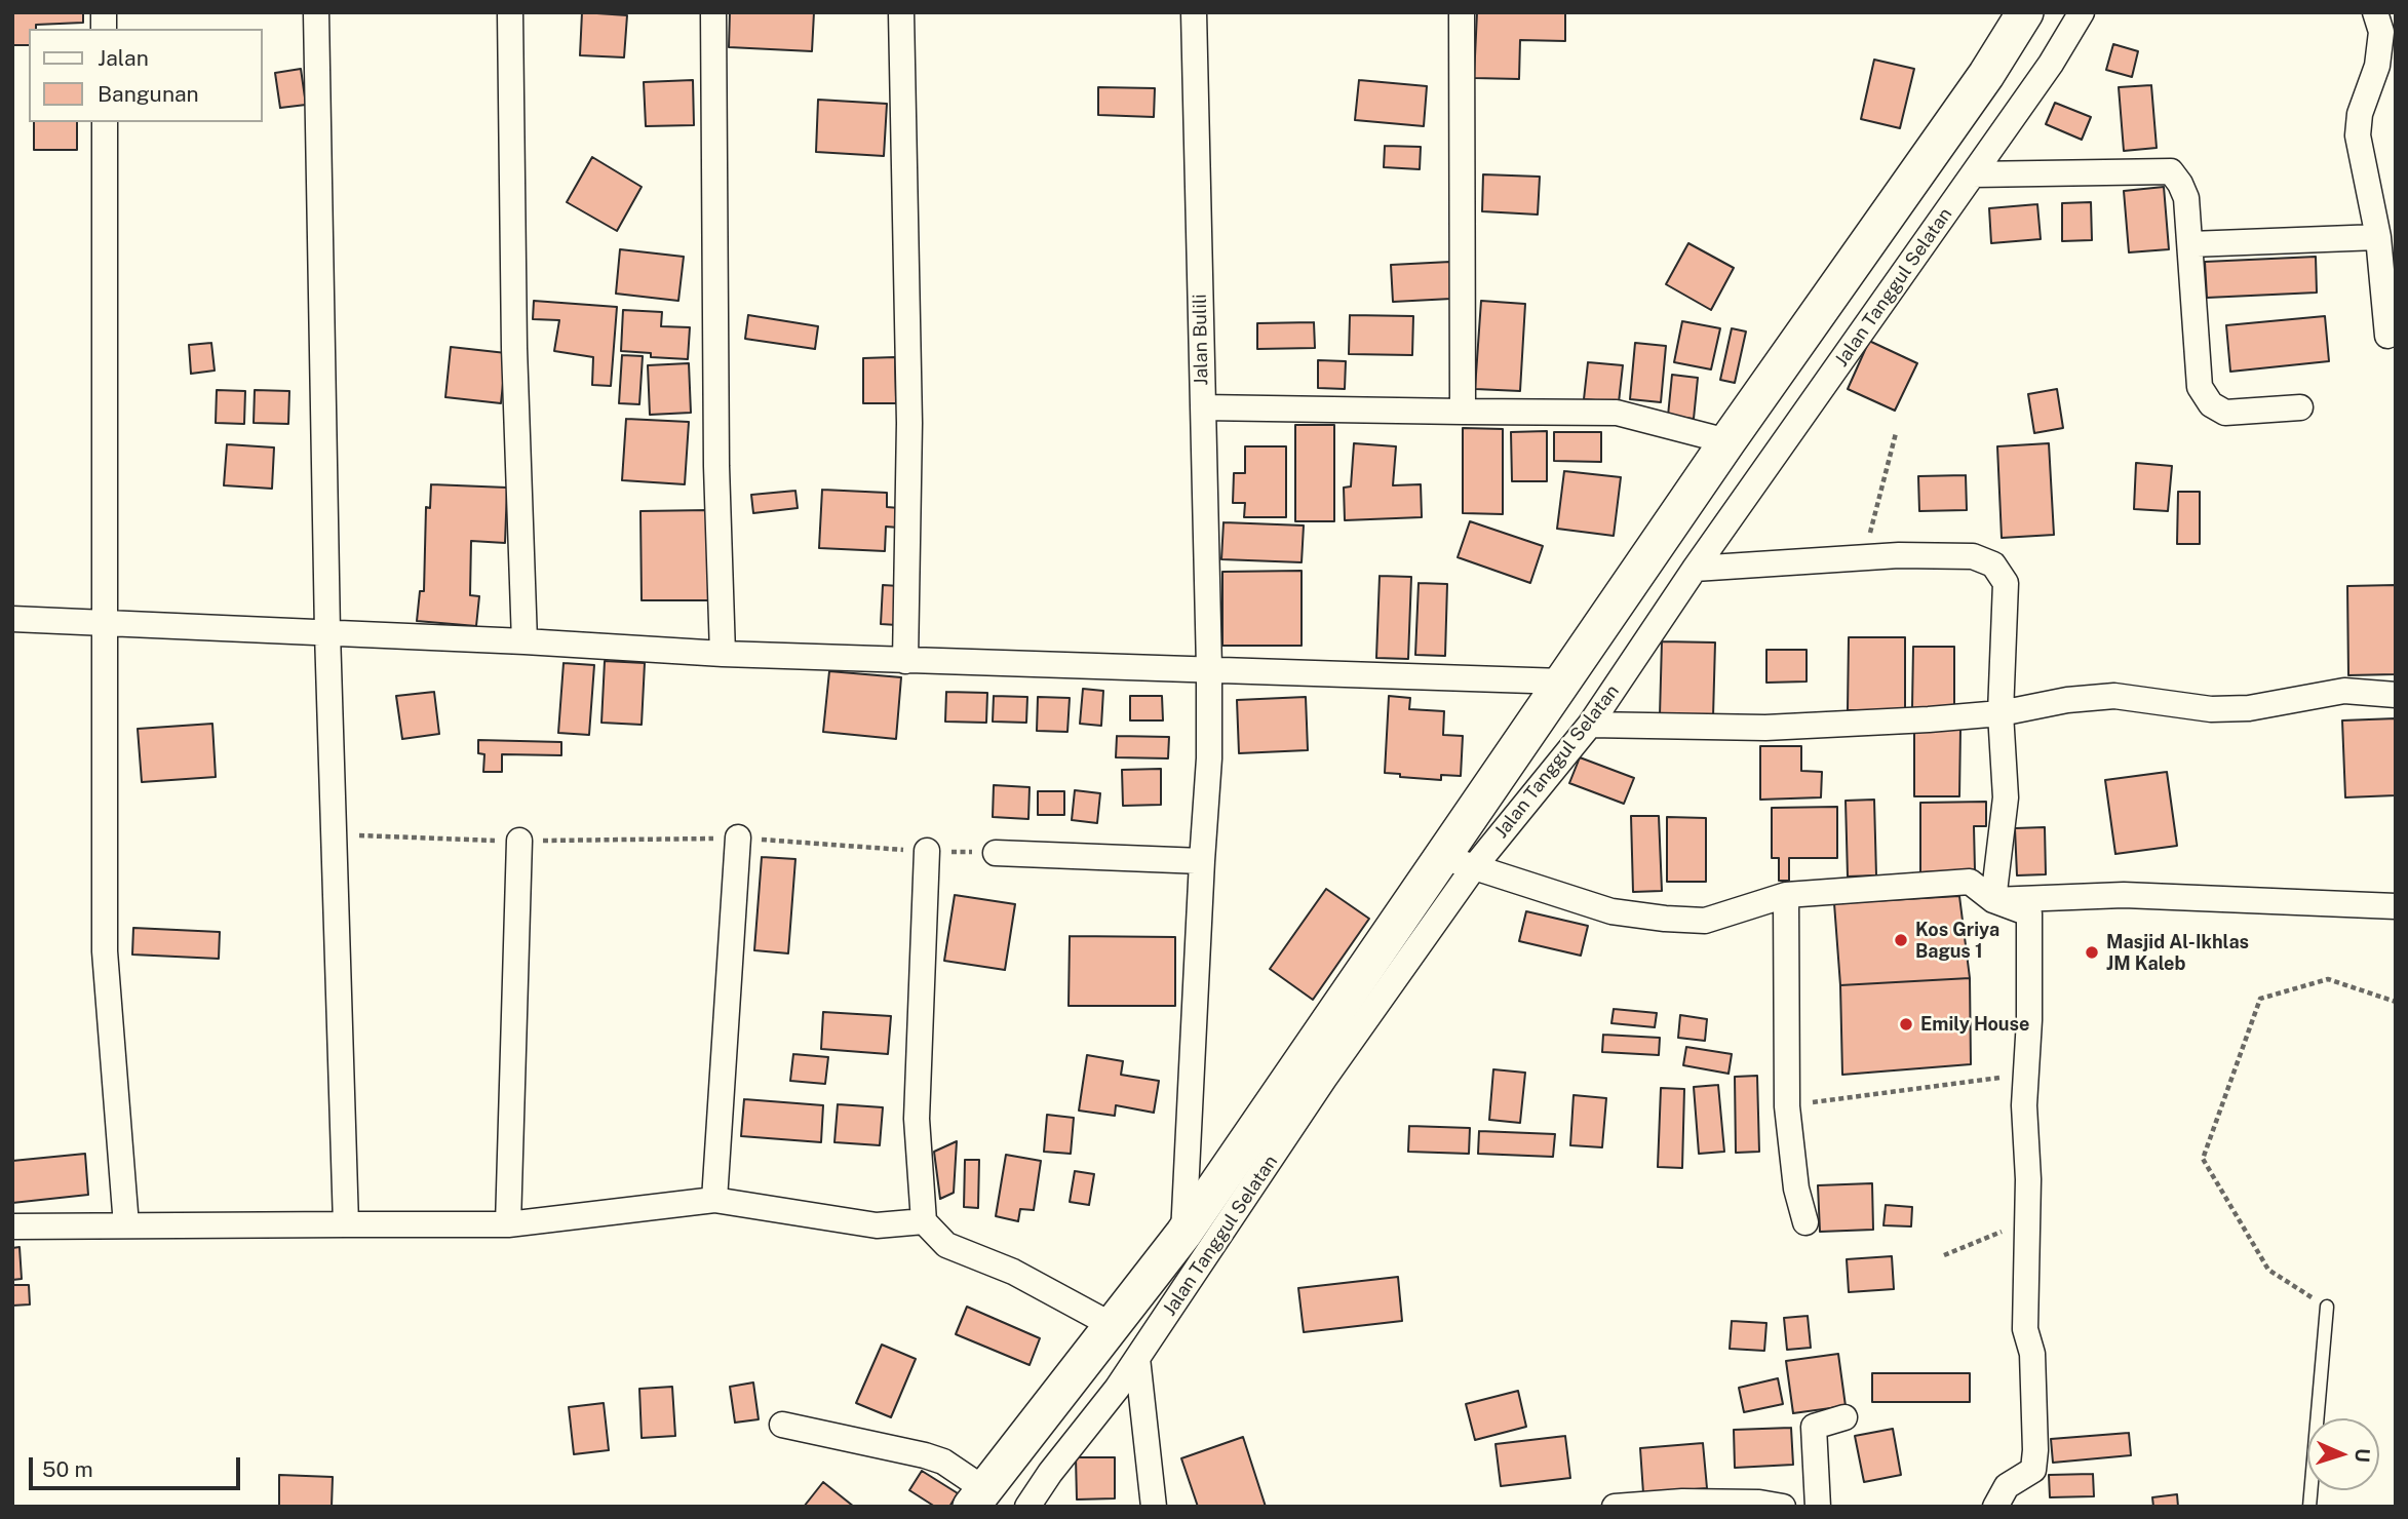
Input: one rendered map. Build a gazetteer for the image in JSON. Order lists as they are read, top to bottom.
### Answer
{
  "streets": {
    "street": ["Jalan Tanggul Selatan", "Jalan Bulili"]
  },
  "crossings": [
    ["Jalan Tanggul Selatan", "Jalan Bulili"]
  ],
  "places": ["Kos Griya Bagus 1", "Masjid Al-Ikhlas JM Kaleb", "Emily House"],
  "legend": ["Jalan", "Bangunan"],
  "scale_bar": "50 m",
  "north": "right"
}
